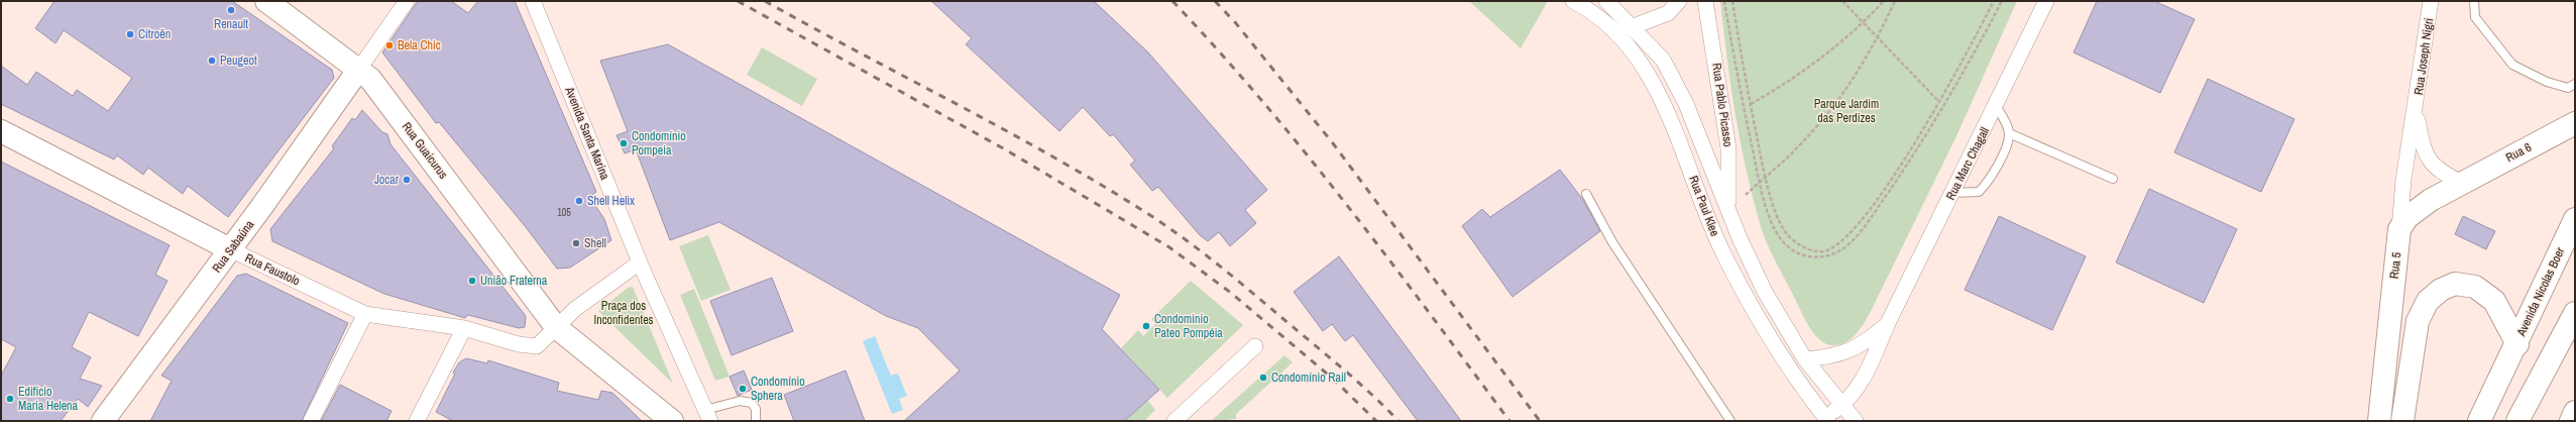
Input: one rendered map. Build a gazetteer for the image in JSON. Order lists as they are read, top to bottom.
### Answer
{
  "streets": {
    "street": [
      "Rua Joseph Nigri",
      "Rua Pablo Picasso",
      "Avenida Santa Marina",
      "Rua Guaicurus",
      "Rua 6",
      "Rua Marc Chagall",
      "Rua Paul Klee",
      "Rua Sabaúna",
      "Rua 5",
      "Rua Faustolo",
      "Avenida Nicolas Boer"
    ]
  },
  "crossings": [
    ["Rua Joseph Nigri", "Rua 5"],
    ["Rua Pablo Picasso", "Rua Paul Klee"],
    ["Rua Guaicurus", "Rua Sabaúna"],
    ["Rua Guaicurus", "Rua Faustolo"],
    ["Rua 6", "Rua 5"],
    ["Rua Marc Chagall", "Rua Paul Klee"],
    ["Rua Sabaúna", "Rua Faustolo"]
  ],
  "parks": ["Parque Jardim das Perdizes", "Praça dos Inconfidentes"],
  "places": [
    "Renault",
    "Citroën",
    "Bela Chic",
    "Peugeot",
    "Condomínio Pompeia",
    "Jocar",
    "Shell Helix",
    "Shell",
    "União Fraterna",
    "Condominio Pateo Pompéia",
    "Condomínio Rail",
    "Condomínio Sphera",
    "Edifício Maria Helena"
  ],
  "house_numbers": ["105"]
}
